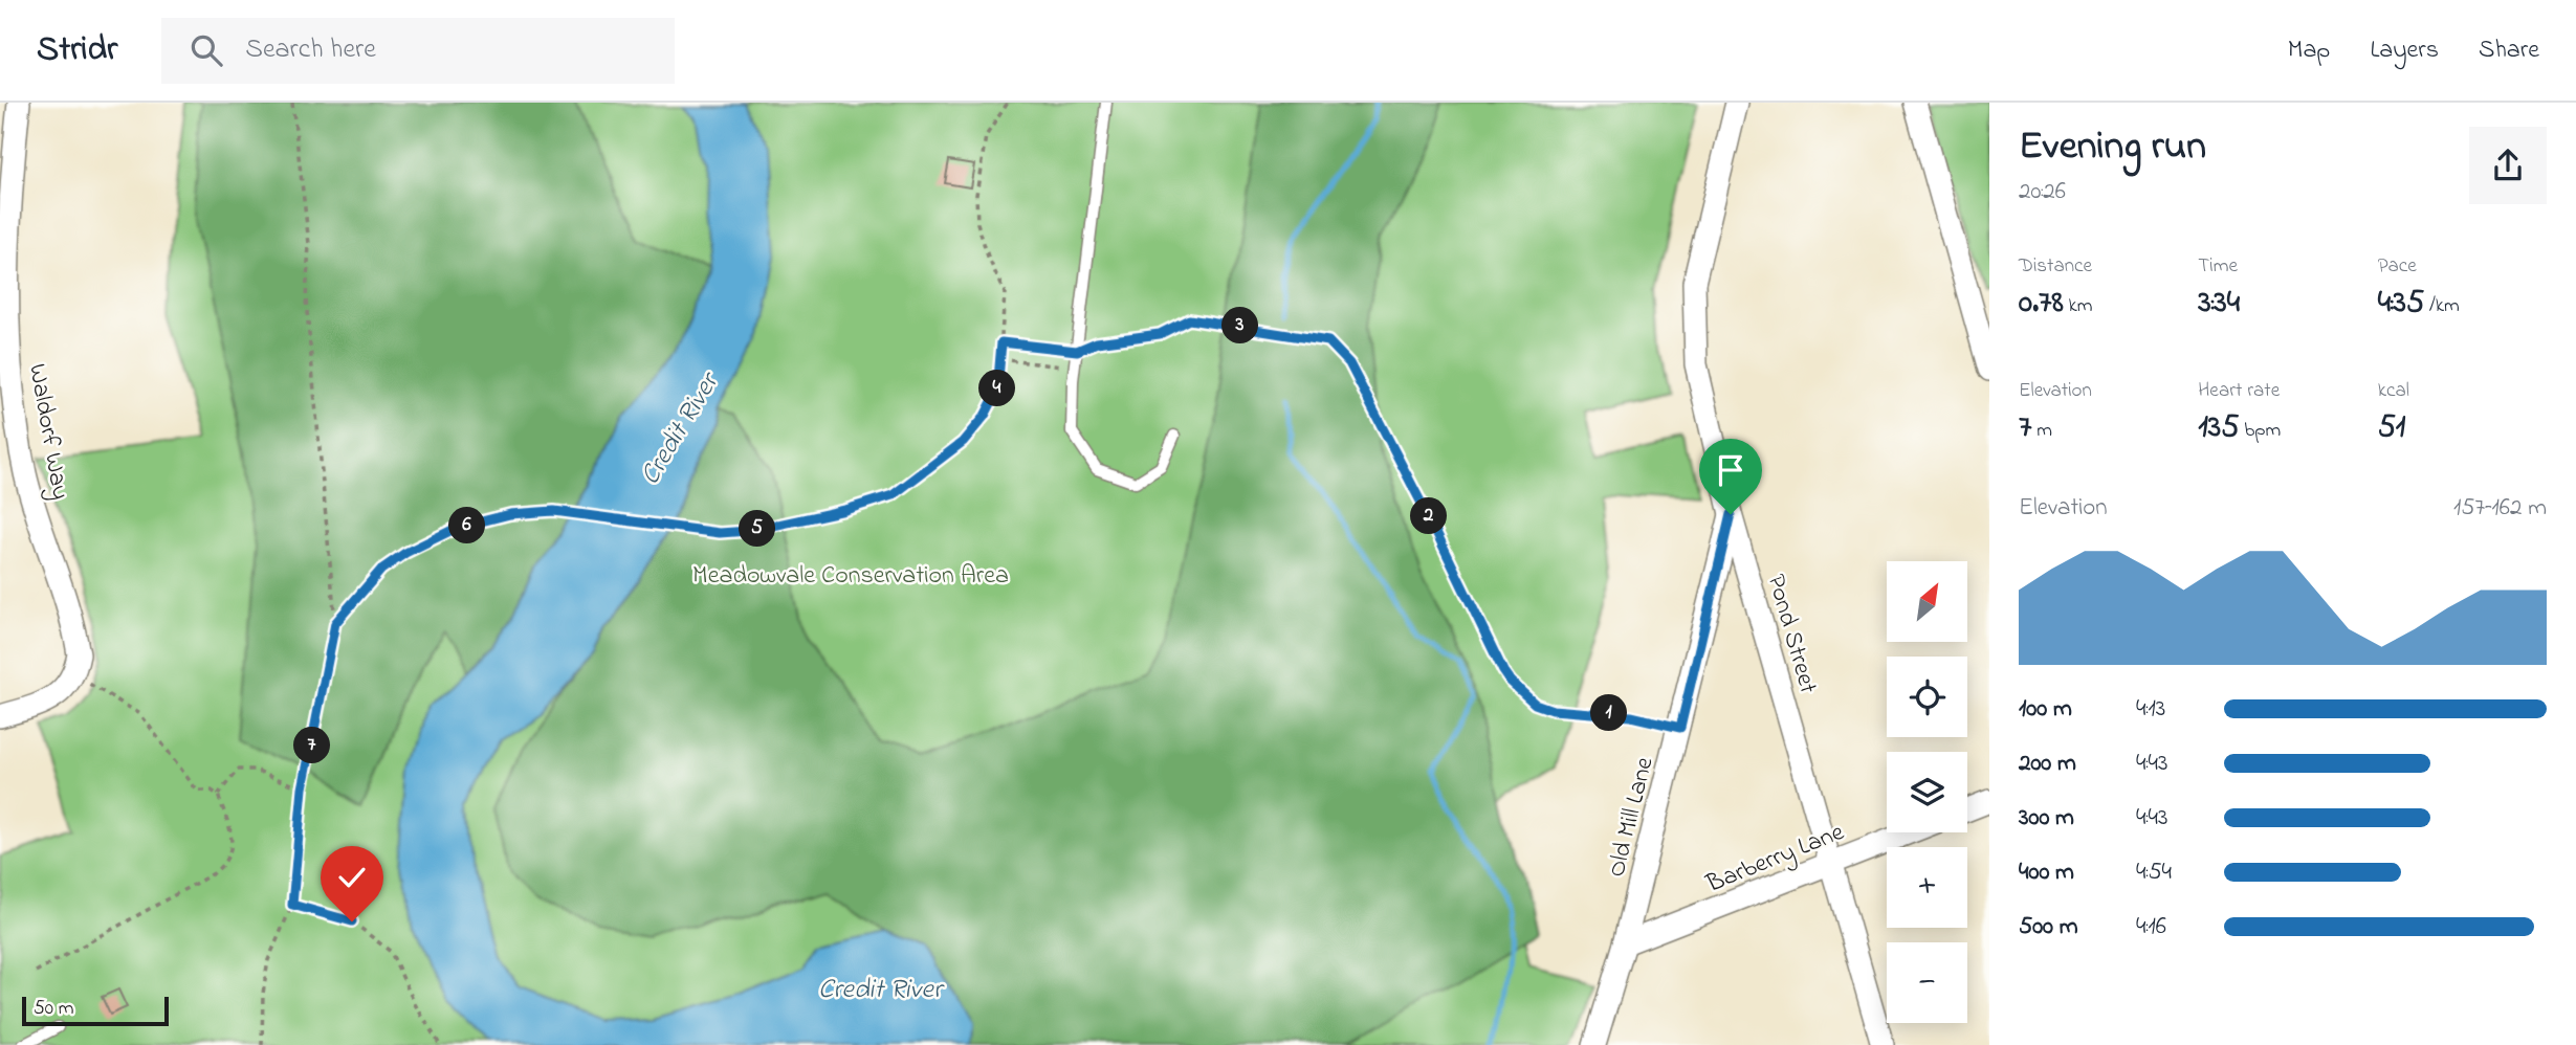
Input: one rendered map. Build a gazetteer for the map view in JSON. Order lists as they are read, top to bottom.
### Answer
{
  "streets": {
    "street": [
      "Waldorf Way",
      "Pond Street",
      "Old Mill Lane",
      "Barberry Lane"
    ]
  },
  "crossings": [
    ["Pond Street", "Old Mill Lane"],
    ["Pond Street", "Barberry Lane"],
    ["Old Mill Lane", "Barberry Lane"]
  ],
  "water": ["Credit River"],
  "parks": ["Meadowvale Conservation Area"],
  "scale_bar": "50 m",
  "north": "top right",
  "page": {
    "header": "Stridr",
    "search": "Search here",
    "nav": ["Map", "Layers", "Share"],
    "heading": ["Evening run", "20:26"],
    "stats": [
      ["Distance", "0.78 km"],
      ["Time", "3:34"],
      ["Pace", "4:35 /km"],
      ["Elevation", "7 m"],
      ["Heart rate", "135 bpm"],
      ["kcal", "51"]
    ],
    "pins": [
      "3",
      "4",
      "2",
      "6",
      "5",
      "1",
      "7"
    ],
    "chart": ["Elevation", "157–162 m"],
    "map_buttons": ["+", "−"],
    "list": [
      {
        "name": "100 m",
        "note": "4:13"
      },
      {
        "name": "200 m",
        "note": "4:43"
      },
      {
        "name": "300 m",
        "note": "4:43"
      },
      {
        "name": "400 m",
        "note": "4:54"
      },
      {
        "name": "500 m",
        "note": "4:16"
      }
    ],
    "scale": "50 m"
  }
}
